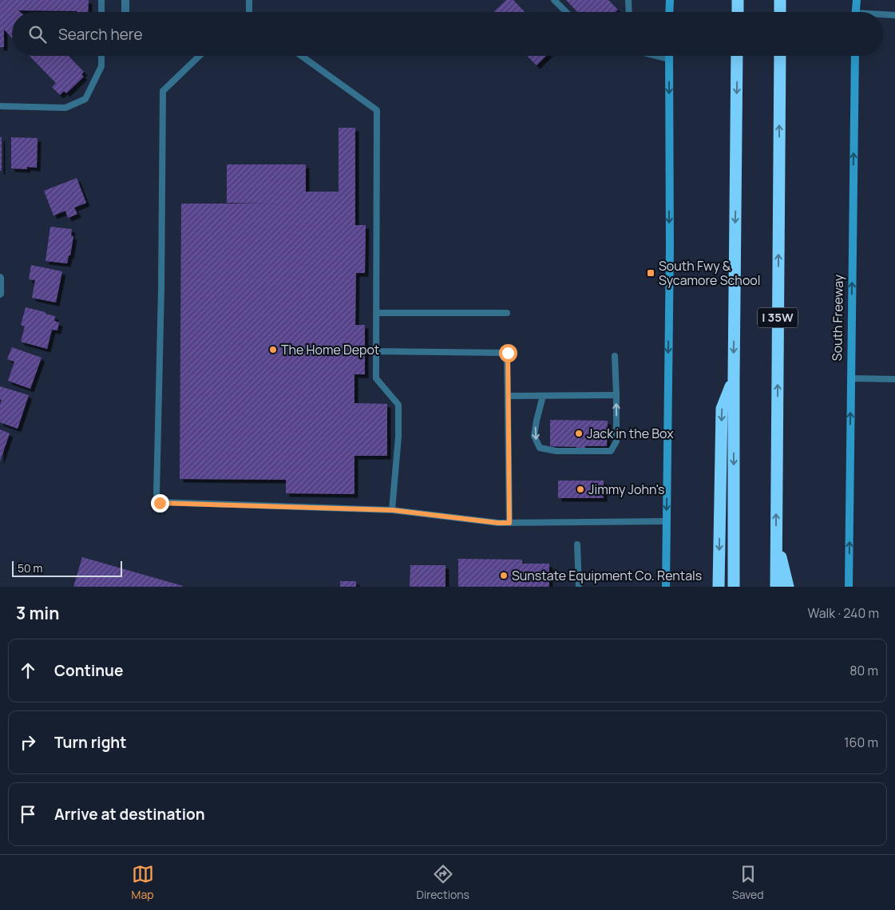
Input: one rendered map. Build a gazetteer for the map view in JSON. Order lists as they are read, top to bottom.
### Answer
{
  "streets": {
    "highway": ["I 35W"],
    "main road": ["South Freeway"]
  },
  "one_way": ["South Freeway"],
  "places": {
    "transit": ["South Fwy & Sycamore School"],
    "other": [
      "The Home Depot",
      "Jack in the Box",
      "Jimmy John's",
      "Sunstate Equipment Co. Rentals"
    ]
  },
  "scale_bar": "50 m",
  "page": {
    "search": "Search here",
    "scale": "50 m",
    "heading": ["3 min", "Walk · 240 m"],
    "list": [
      ["Continue", "80 m"],
      ["Turn right", "160 m"],
      "Arrive at destination"
    ],
    "nav": ["Map", "Directions", "Saved"]
  }
}
